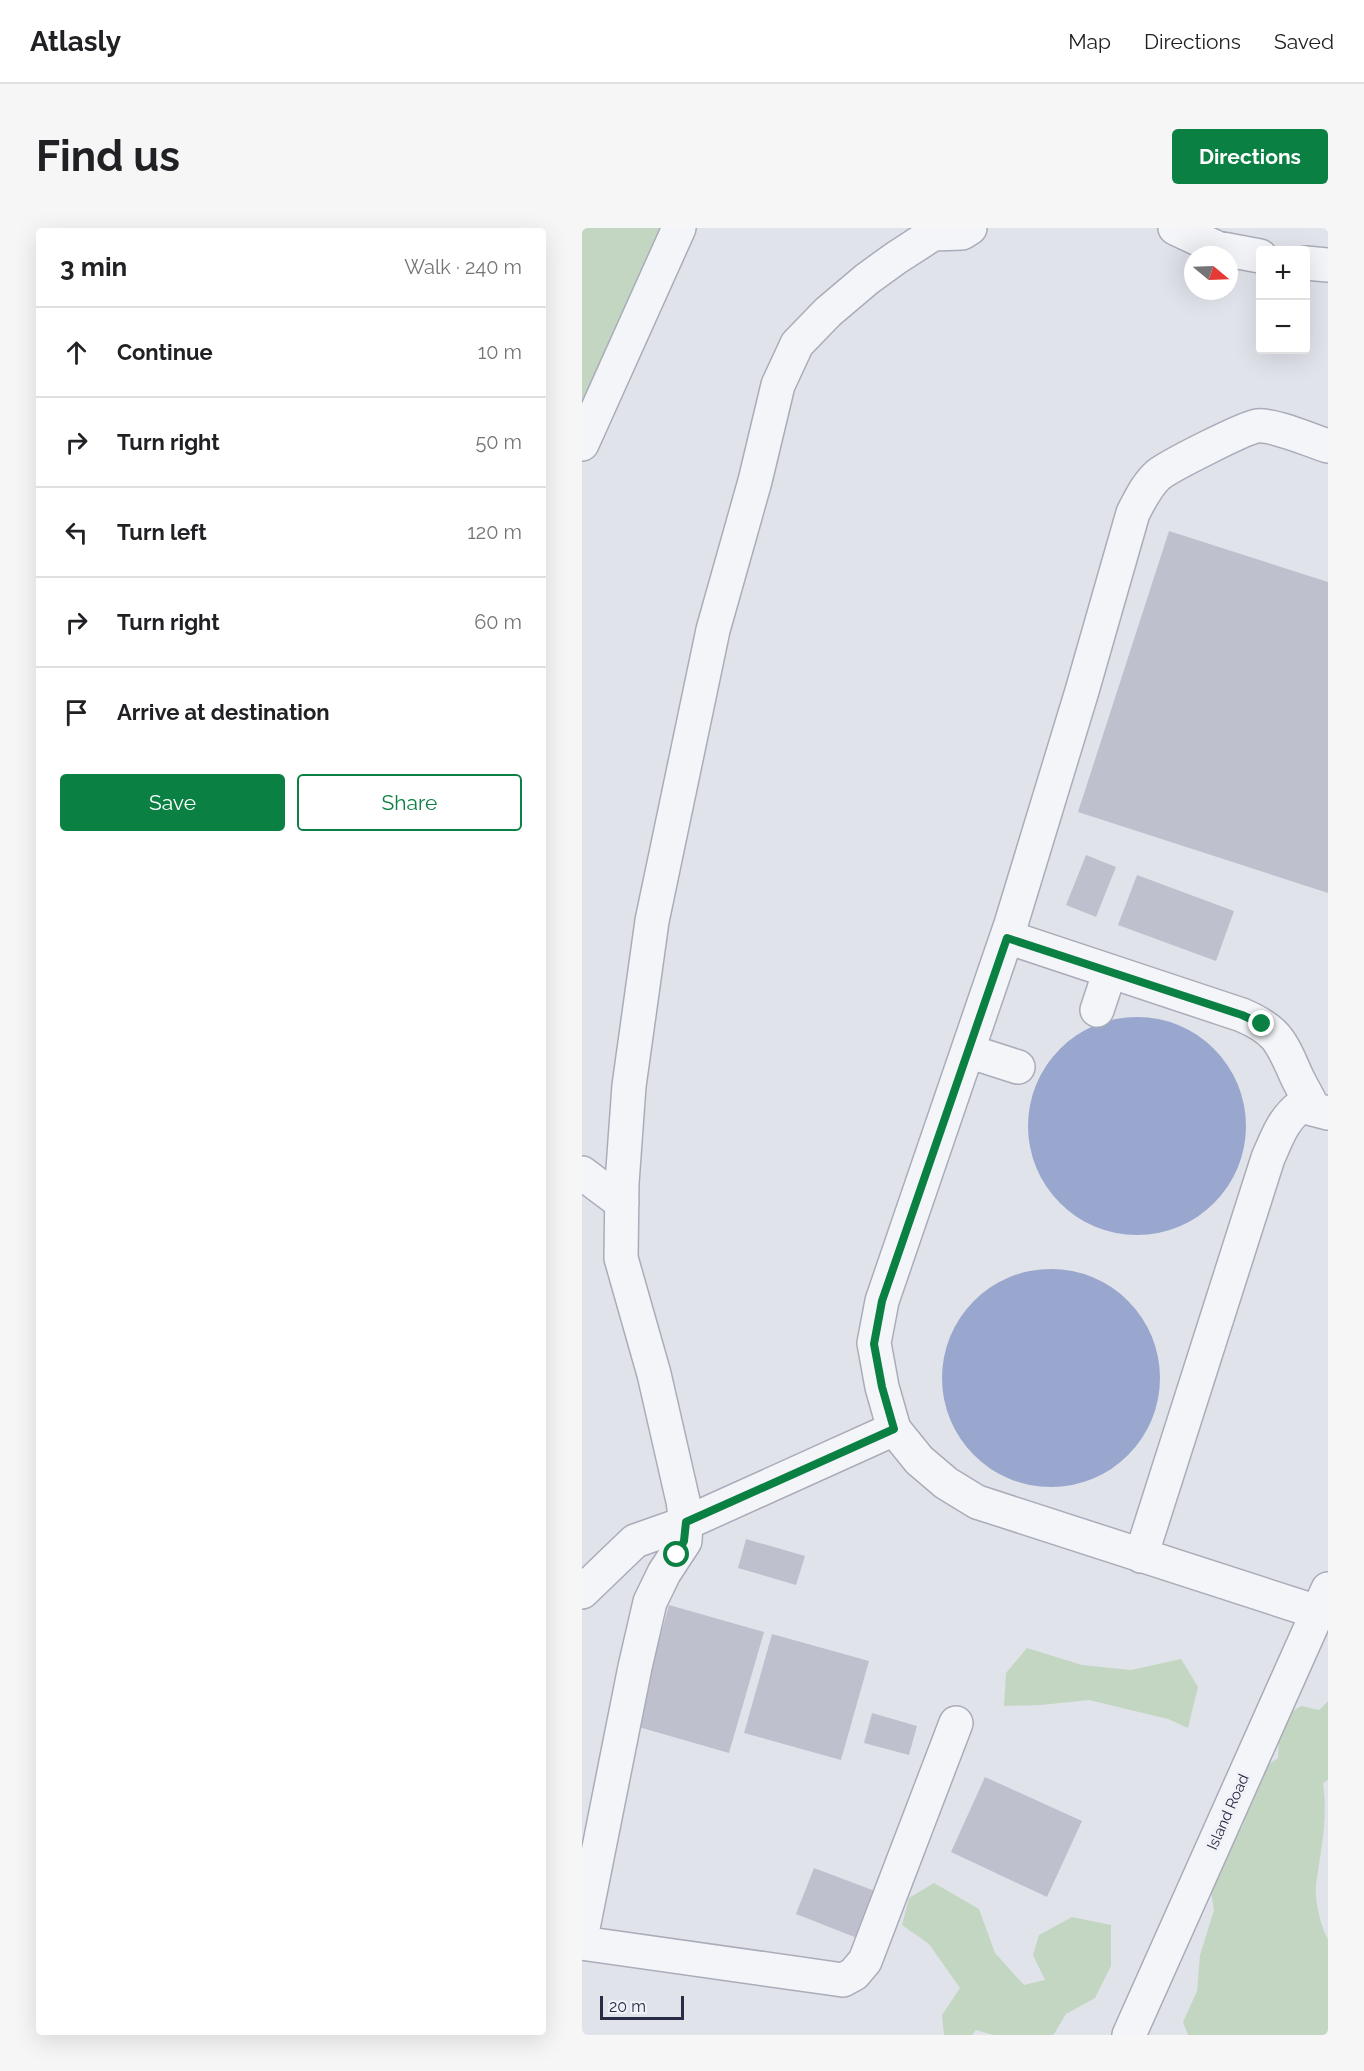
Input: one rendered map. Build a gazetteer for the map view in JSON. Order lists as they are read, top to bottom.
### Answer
{
  "streets": {
    "street": ["Island Road"]
  },
  "scale_bar": "20 m",
  "north": "right",
  "page": {
    "header": "Atlasly",
    "nav": ["Map", "Directions", "Saved"],
    "buttons": [
      "Directions",
      ["Save", "Share"]
    ],
    "title": "Find us",
    "heading": ["3 min", "Walk · 240 m"],
    "map_buttons": ["+", "−"],
    "list": [
      ["Continue", "10 m"],
      ["Turn right", "50 m"],
      ["Turn left", "120 m"],
      ["Turn right", "60 m"],
      "Arrive at destination"
    ],
    "scale": "20 m"
  }
}
